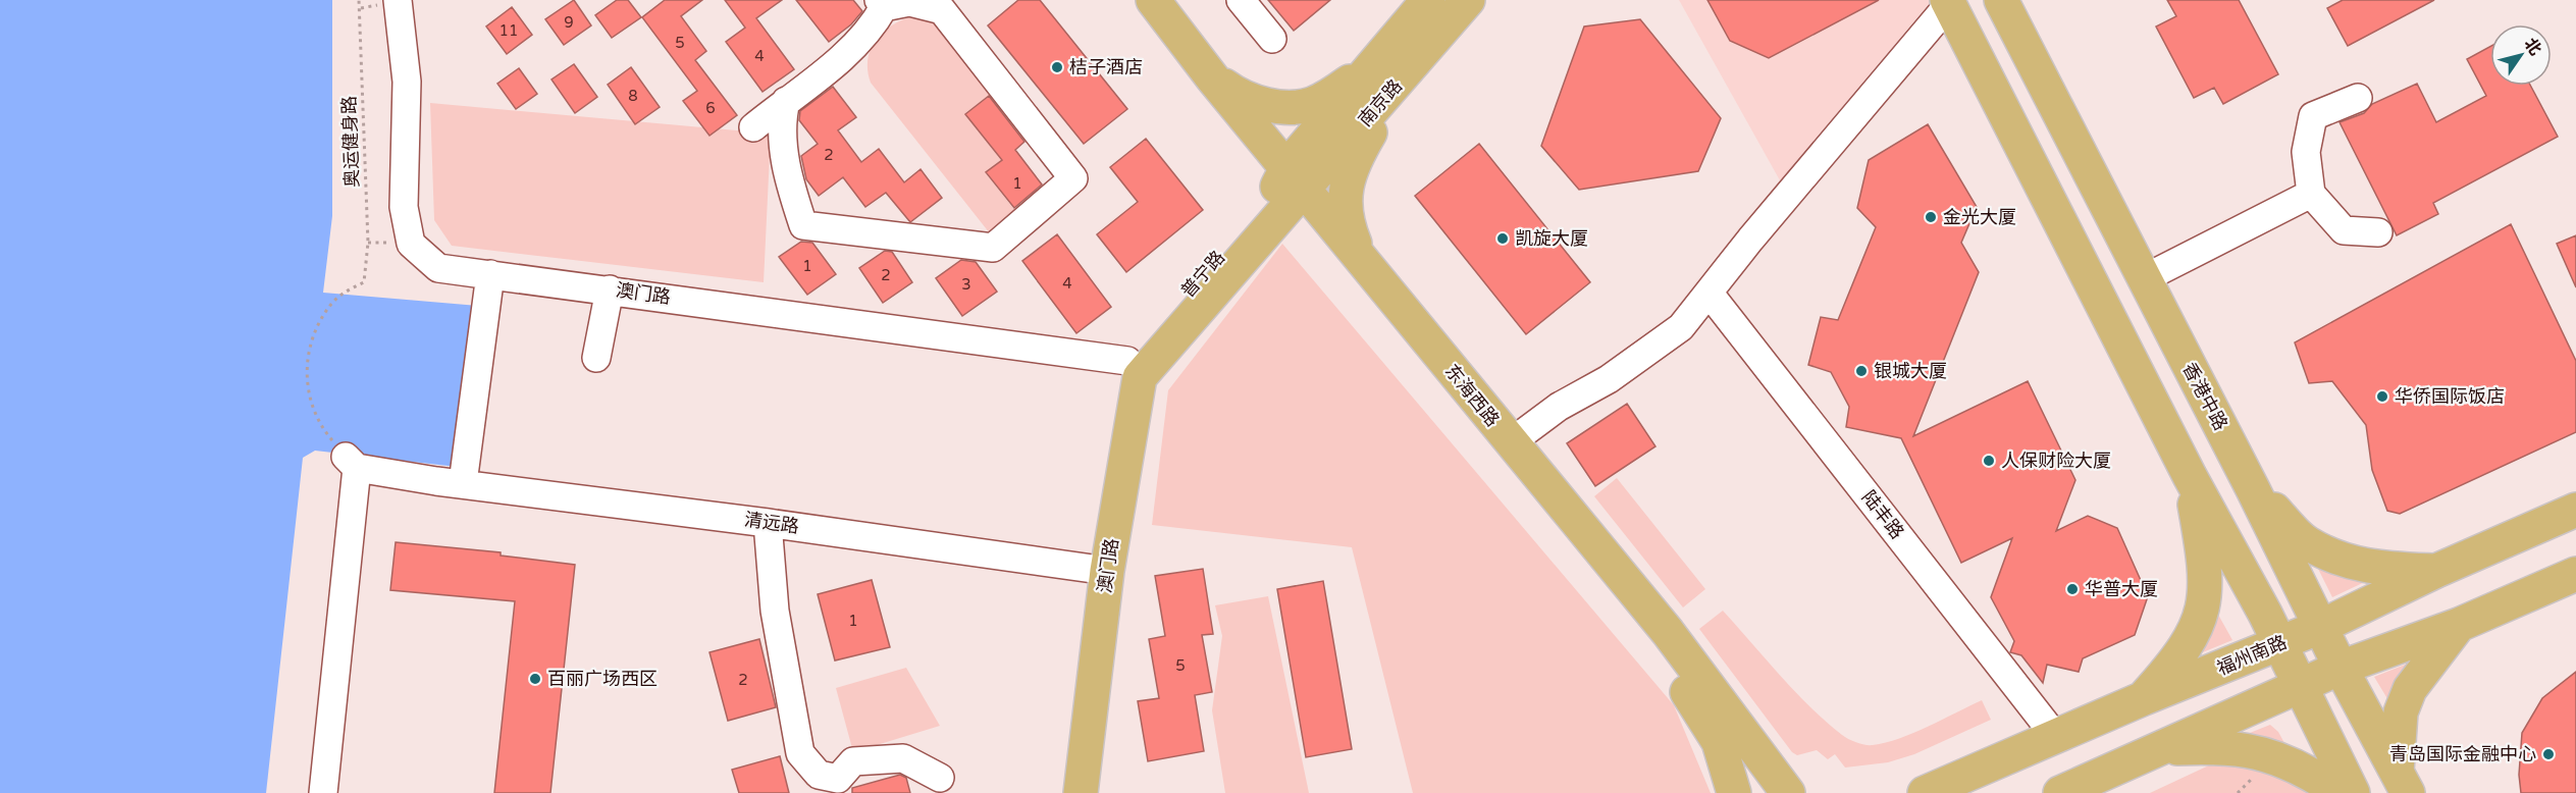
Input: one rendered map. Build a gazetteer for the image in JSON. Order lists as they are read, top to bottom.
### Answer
{
  "streets": {
    "main road": [
      "南京路",
      "普宁路",
      "澳门路",
      "东海西路",
      "香港中路",
      "福州南路"
    ],
    "street": ["陆丰路", "清远路"],
    "path": ["奥运健身路"]
  },
  "crossings": [
    ["南京路", "普宁路"],
    ["南京路", "东海西路"],
    ["奥运健身路", "清远路"],
    ["普宁路", "澳门路"],
    ["普宁路", "东海西路"],
    ["澳门路", "清远路"],
    ["香港中路", "福州南路"],
    ["陆丰路", "福州南路"]
  ],
  "places": [
    "桔子酒店",
    "金光大厦",
    "凯旋大厦",
    "银城大厦",
    "华侨国际饭店",
    "人保财险大厦",
    "华普大厦",
    "百丽广场西区",
    "青岛国际金融中心"
  ],
  "house_numbers": [
    "9",
    "11",
    "5",
    "4",
    "8",
    "6",
    "2",
    "1",
    "1",
    "2",
    "4",
    "3",
    "1",
    "5",
    "2"
  ],
  "north": "top right"
}
